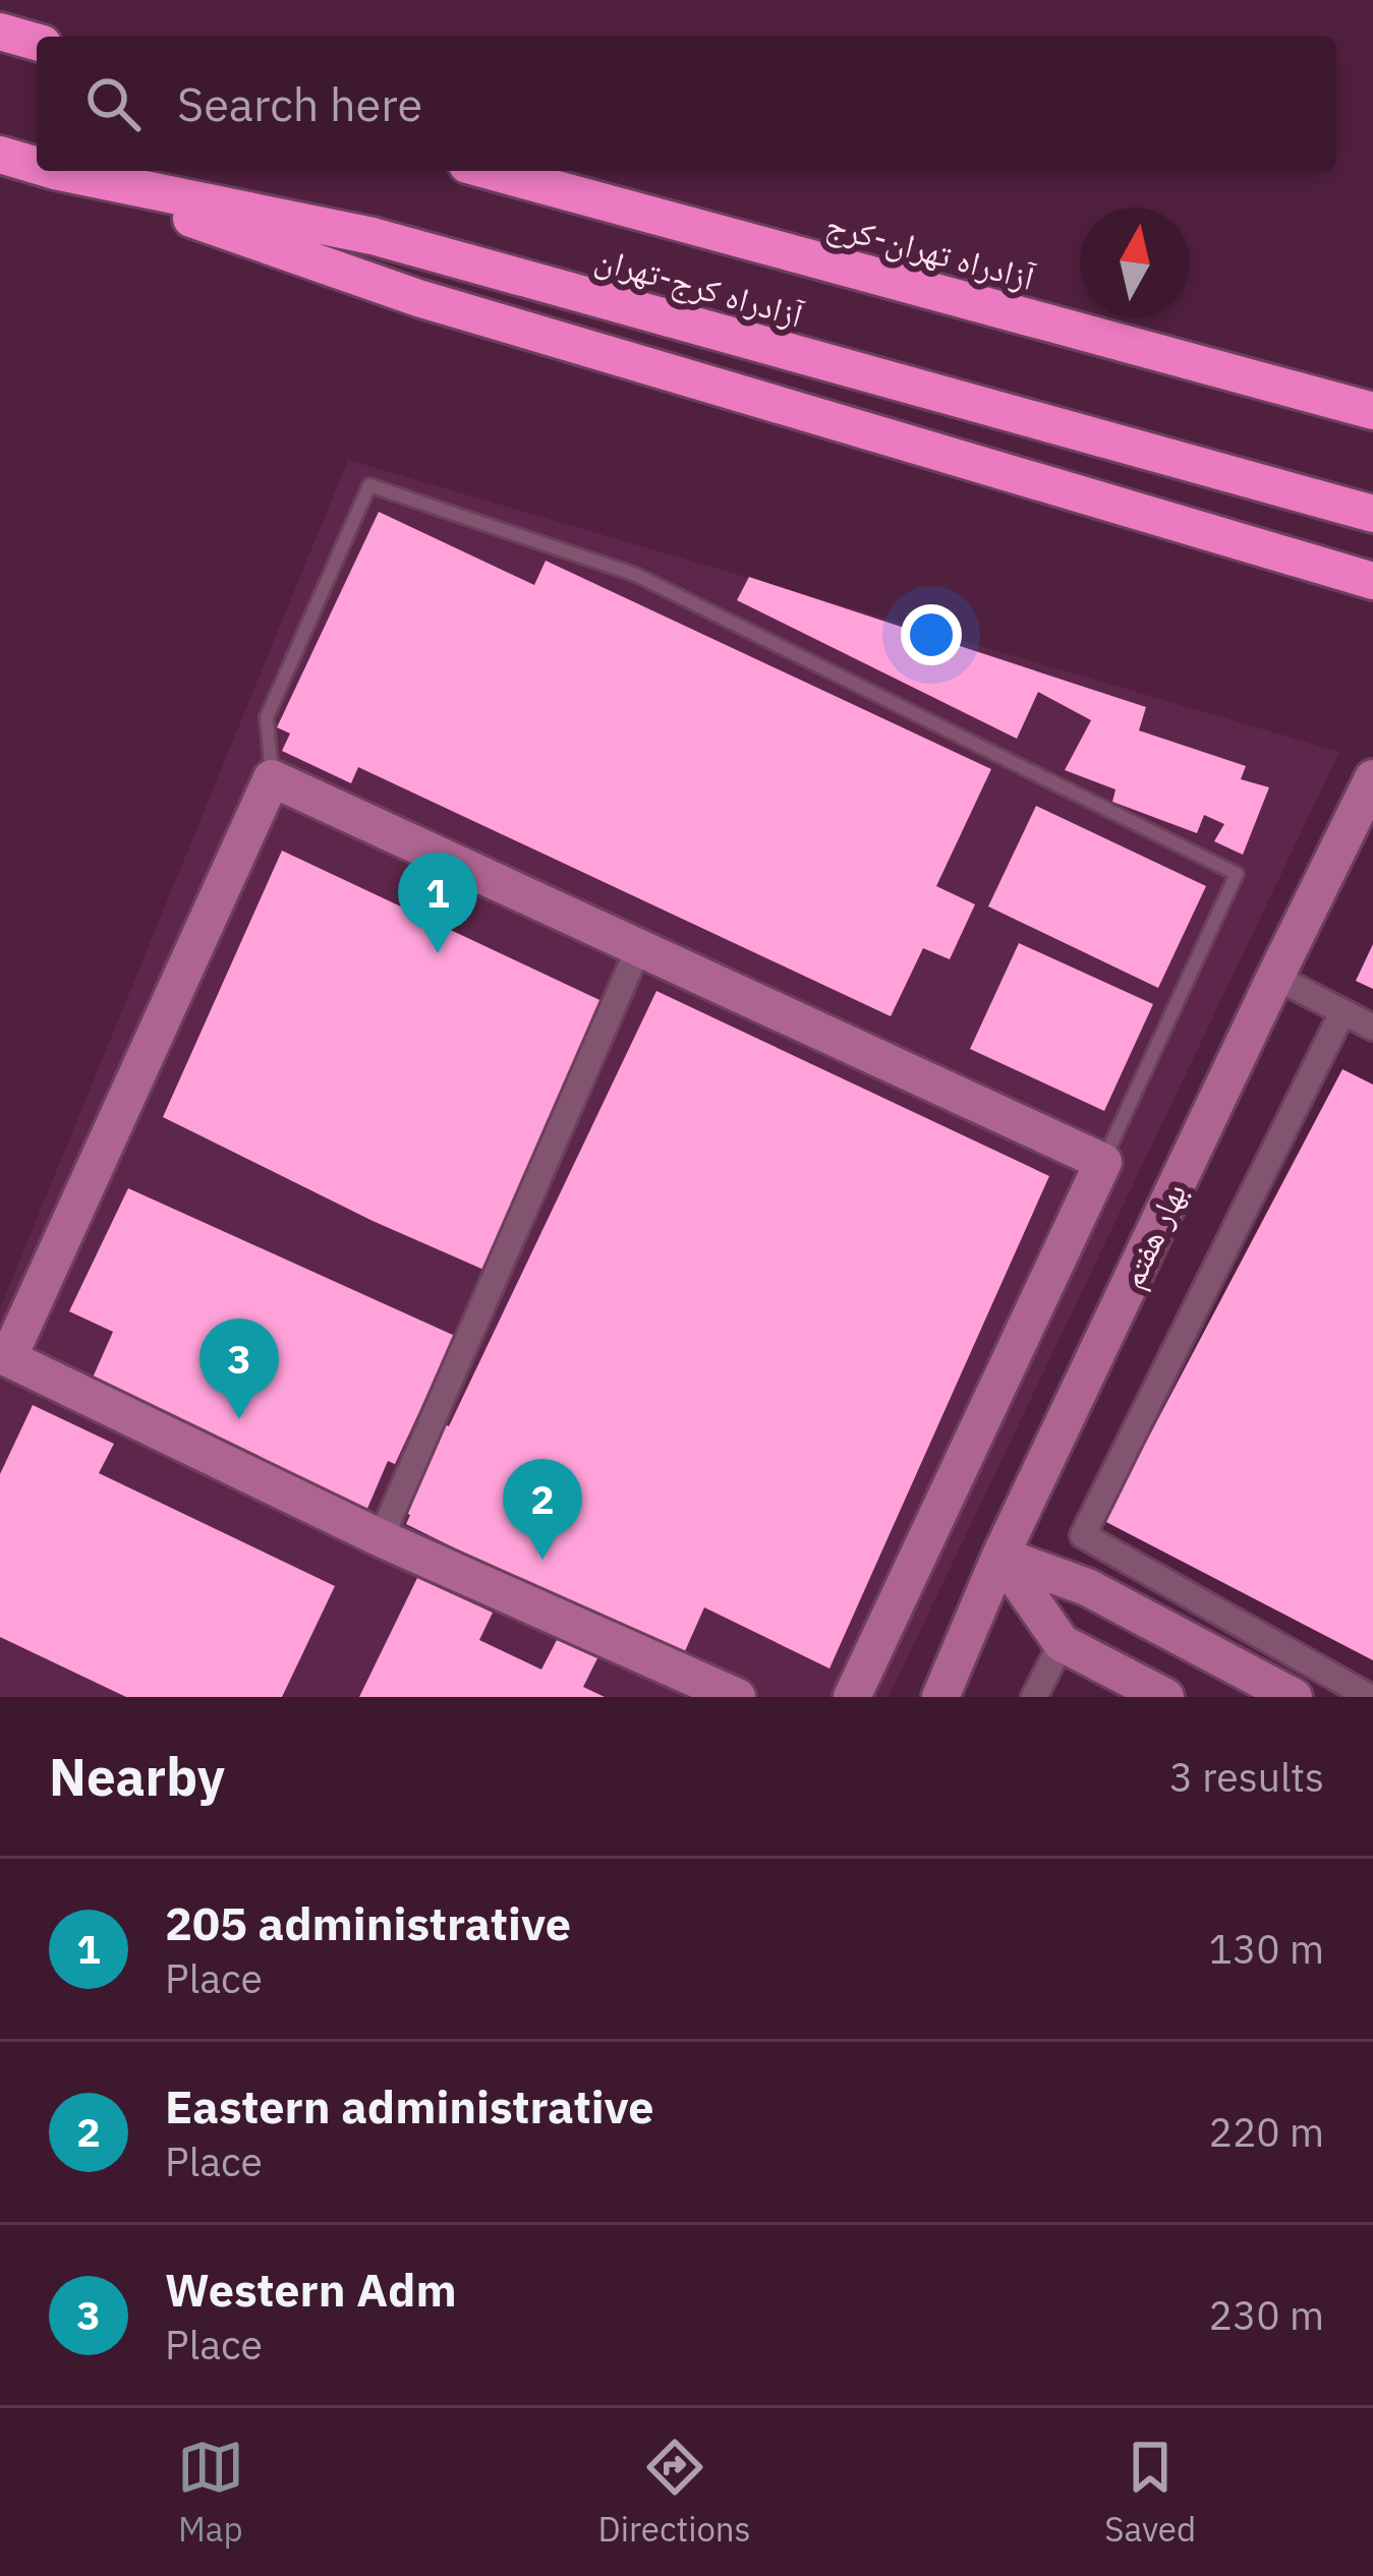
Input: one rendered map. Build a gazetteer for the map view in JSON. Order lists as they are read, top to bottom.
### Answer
{
  "streets": {
    "highway": ["آزادراه تهران-کرج", "آزادراه کرج-تهران"],
    "street": ["بهار هفتم"]
  },
  "north": "top",
  "page": {
    "search": "Search here",
    "pins": ["1", "3", "2"],
    "heading": ["Nearby", "3 results"],
    "list": [
      {
        "mark": "1",
        "name": "205 administrative",
        "note": "Place",
        "value": "130 m"
      },
      {
        "mark": "2",
        "name": "Eastern administrative",
        "note": "Place",
        "value": "220 m"
      },
      {
        "mark": "3",
        "name": "Western Adm",
        "note": "Place",
        "value": "230 m"
      }
    ],
    "nav": ["Map", "Directions", "Saved"]
  }
}
